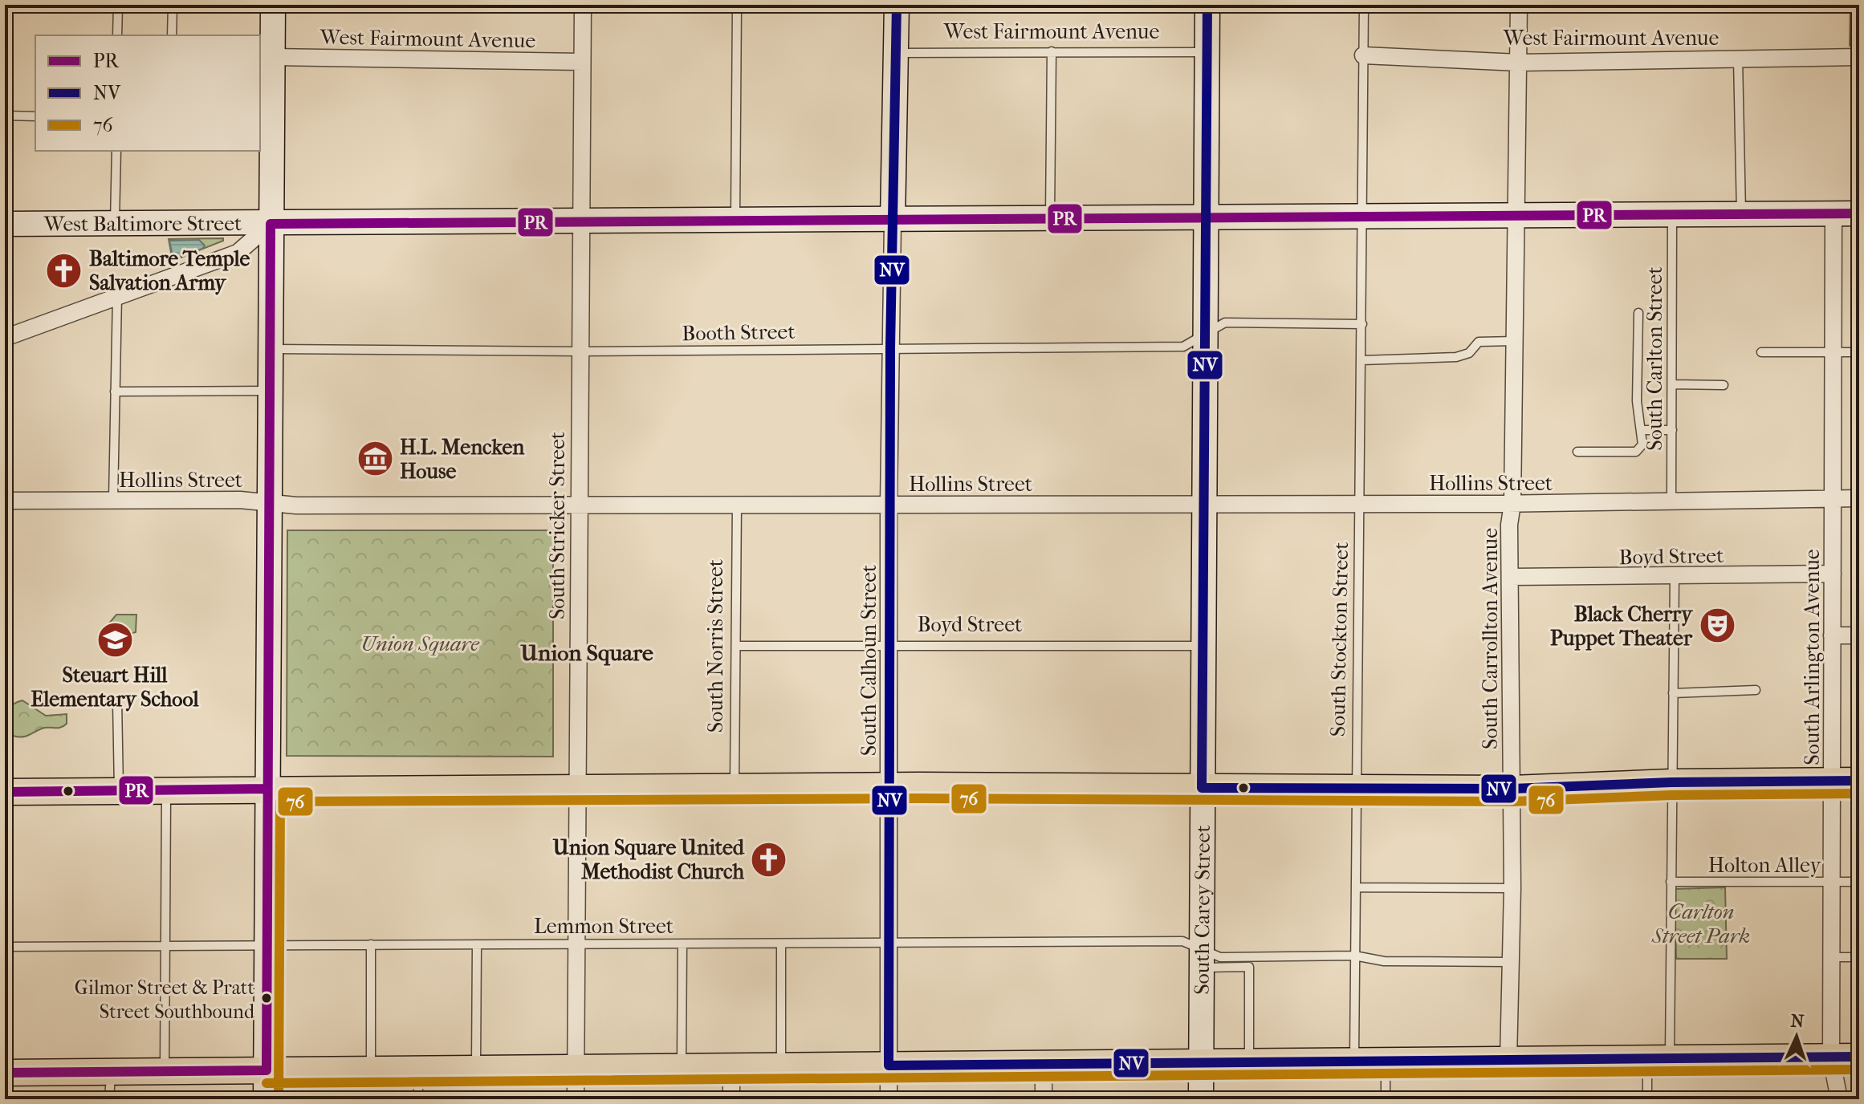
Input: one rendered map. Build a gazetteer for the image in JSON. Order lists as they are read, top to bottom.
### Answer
{
  "streets": {
    "main road": ["West Baltimore Street", "South Carey Street"],
    "street": [
      "West Fairmount Avenue",
      "Hollins Street",
      "South Stricker Street",
      "Boyd Street",
      "South Carrollton Avenue",
      "South Arlington Avenue",
      "South Calhoun Street"
    ],
    "lane": [
      "Booth Street",
      "South Carlton Street",
      "South Stockton Street",
      "South Norris Street",
      "Holton Alley",
      "Lemmon Street"
    ]
  },
  "crossings": [
    ["West Fairmount Avenue", "South Stricker Street"],
    ["West Fairmount Avenue", "South Carrollton Avenue"],
    ["West Fairmount Avenue", "South Stockton Street"],
    ["West Fairmount Avenue", "South Carey Street"],
    ["West Baltimore Street", "South Carlton Street"],
    ["West Baltimore Street", "South Stricker Street"],
    ["West Baltimore Street", "South Carrollton Avenue"],
    ["West Baltimore Street", "South Stockton Street"],
    ["West Baltimore Street", "South Arlington Avenue"],
    ["West Baltimore Street", "South Calhoun Street"],
    ["West Baltimore Street", "South Carey Street"],
    ["Booth Street", "South Stricker Street"],
    ["Booth Street", "South Stockton Street"],
    ["Booth Street", "South Calhoun Street"],
    ["Booth Street", "South Carey Street"],
    ["South Carlton Street", "Hollins Street"],
    ["Hollins Street", "South Stricker Street"],
    ["Hollins Street", "South Carrollton Avenue"],
    ["Hollins Street", "South Stockton Street"],
    ["Hollins Street", "South Norris Street"],
    ["Hollins Street", "South Arlington Avenue"],
    ["Hollins Street", "South Calhoun Street"],
    ["Hollins Street", "South Carey Street"],
    ["South Stricker Street", "Lemmon Street"],
    ["Boyd Street", "South Carrollton Avenue"],
    ["Boyd Street", "South Norris Street"],
    ["Boyd Street", "South Arlington Avenue"],
    ["Boyd Street", "South Calhoun Street"],
    ["Boyd Street", "South Carey Street"],
    ["South Arlington Avenue", "Holton Alley"],
    ["South Calhoun Street", "Lemmon Street"],
    ["South Carey Street", "Lemmon Street"]
  ],
  "districts": ["Union Square"],
  "parks": ["Union Square", "Carlton Street Park"],
  "places": {
    "church": ["Baltimore Temple Salvation Army", "Union Square United Methodist Church"],
    "museum": ["H.L. Mencken House"],
    "theatre": ["Black Cherry Puppet Theater"],
    "school or university": ["Steuart Hill Elementary School"],
    "other": ["Gilmor Street & Pratt Street Southbound"]
  },
  "lines": ["transit line NV", "transit line PR", "transit line 76"],
  "legend": ["PR", "NV", "76"],
  "north": "top"
}
